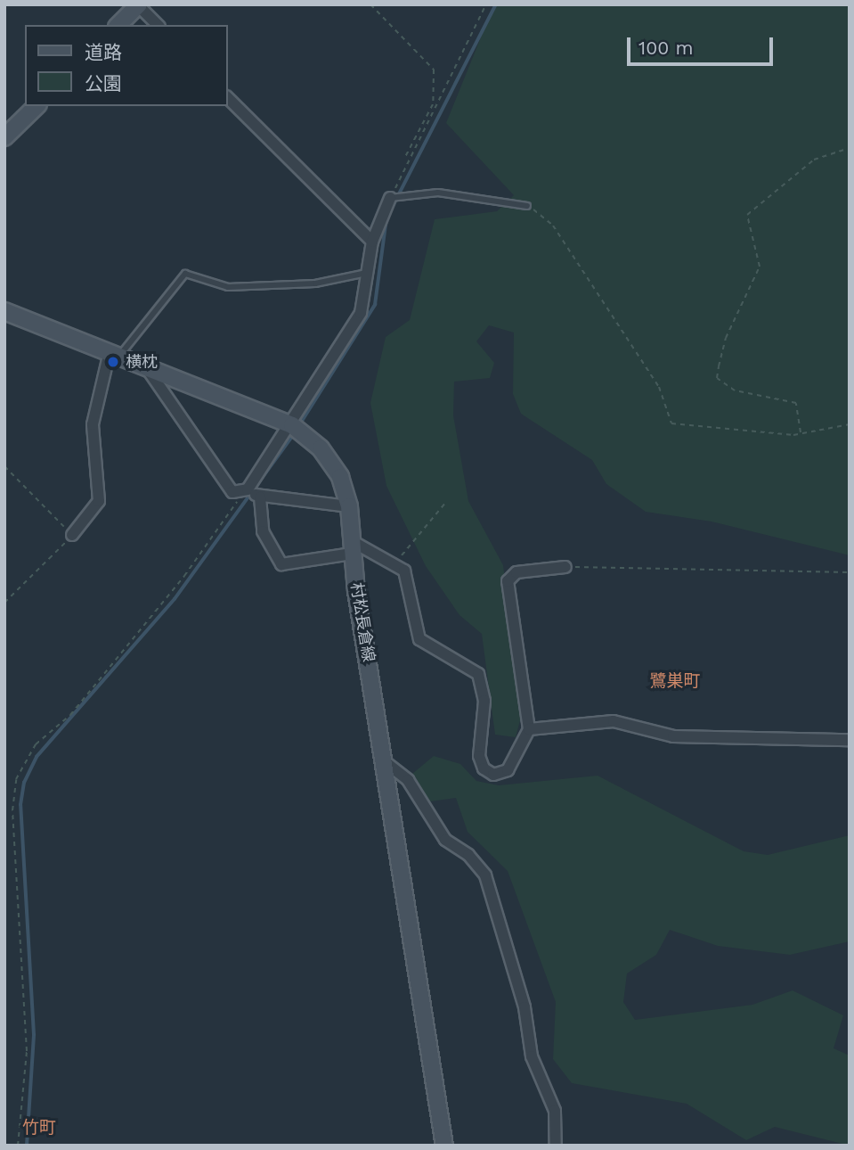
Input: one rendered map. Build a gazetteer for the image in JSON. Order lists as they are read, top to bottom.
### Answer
{
  "streets": {
    "main road": ["村松長倉線"]
  },
  "districts": ["鷺巣町", "竹町"],
  "places": ["横枕"],
  "legend": ["道路", "公園"],
  "scale_bar": "100 m"
}
